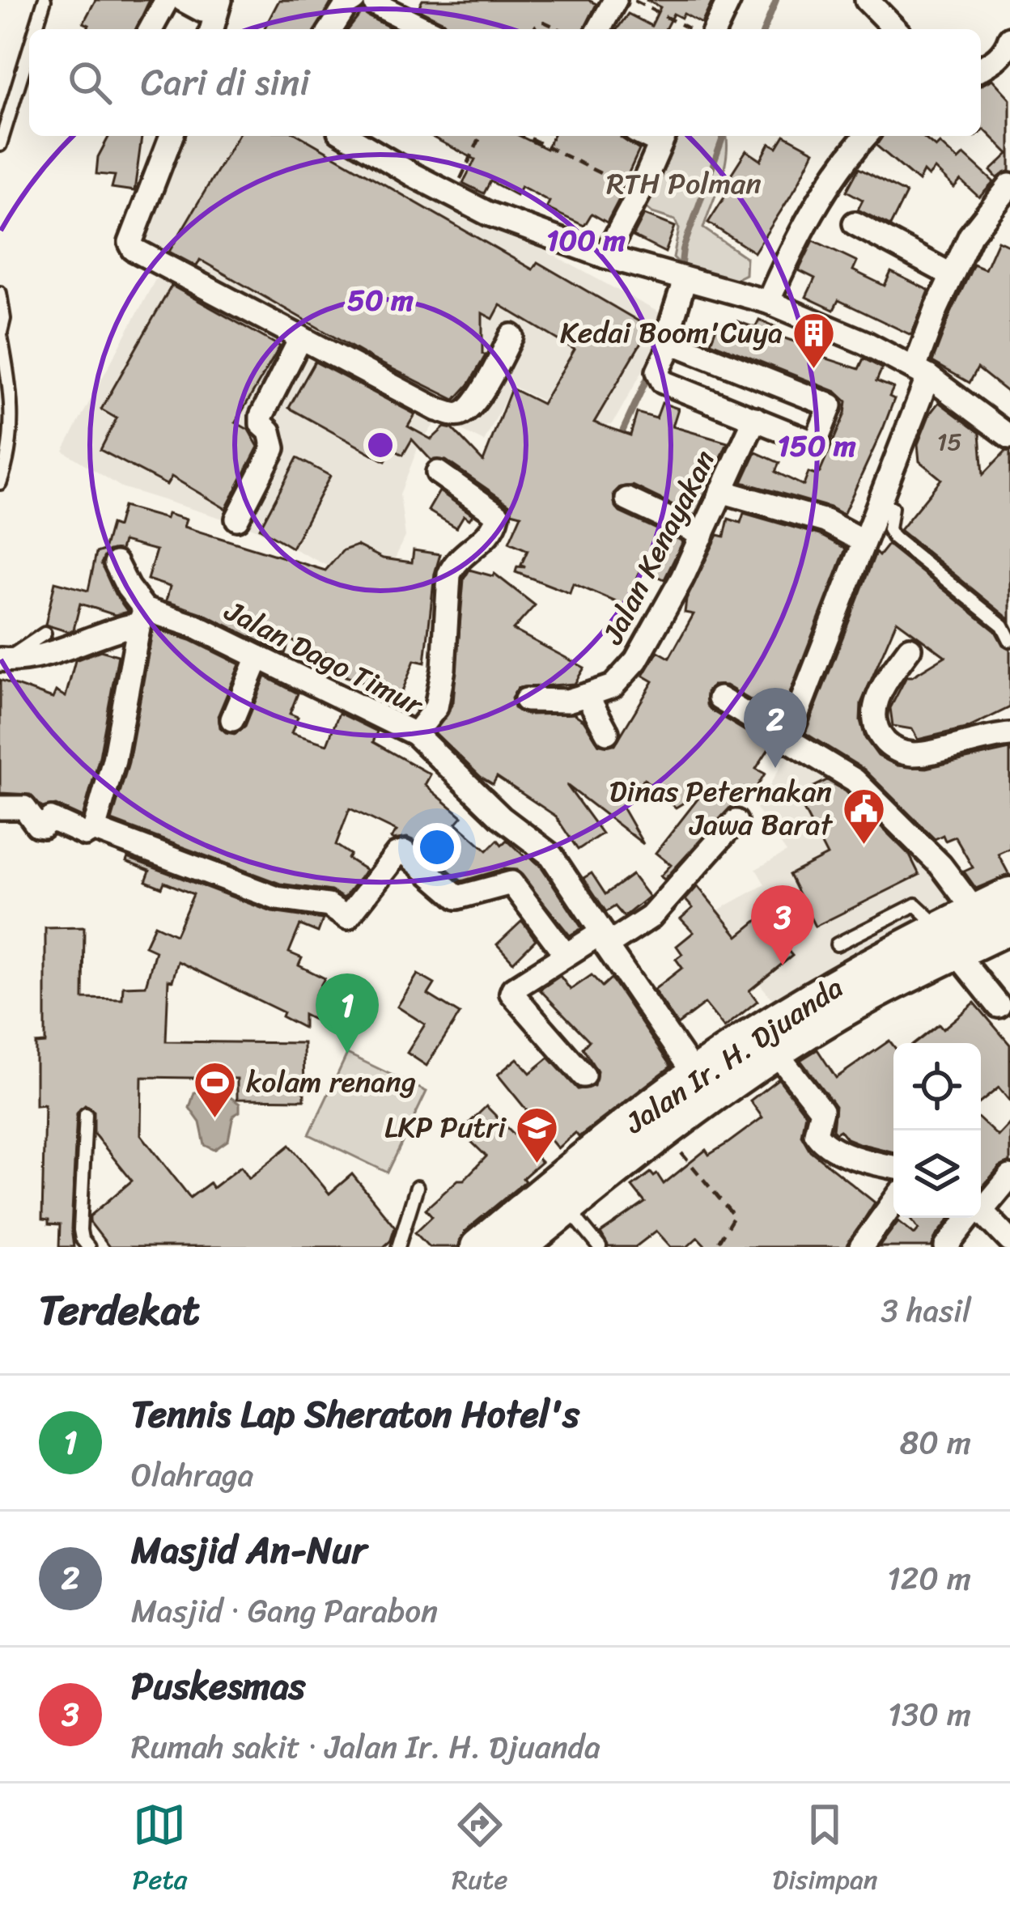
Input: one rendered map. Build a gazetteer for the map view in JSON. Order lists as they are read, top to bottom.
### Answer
{
  "streets": {
    "main road": ["Jalan Ir. H. Djuanda"],
    "street": ["Jalan Kenayakan", "Jalan Dago Timur"]
  },
  "crossings": [
    ["Jalan Dago Timur", "Jalan Ir. H. Djuanda"]
  ],
  "parks": ["RTH Polman"],
  "places": {
    "building": ["Kedai Boom'Cuya"],
    "public building": ["Dinas Peternakan Jawa Barat"],
    "sports": ["kolam renang"],
    "school or university": ["LKP Putri"]
  },
  "house_numbers": ["15"],
  "page": {
    "search": "Cari di sini",
    "pins": ["2", "3", "1"],
    "heading": ["Terdekat", "3 hasil"],
    "list": [
      {
        "mark": "1",
        "name": "Tennis Lap Sheraton Hotel's",
        "note": "Olahraga",
        "value": "80 m"
      },
      {
        "mark": "2",
        "name": "Masjid An-Nur",
        "note": "Masjid · Gang Parabon",
        "value": "120 m"
      },
      {
        "mark": "3",
        "name": "Puskesmas",
        "note": "Rumah sakit · Jalan Ir. H. Djuanda",
        "value": "130 m"
      }
    ],
    "nav": ["Peta", "Rute", "Disimpan"]
  },
  "rings": ["100 m", "50 m", "150 m"]
}
